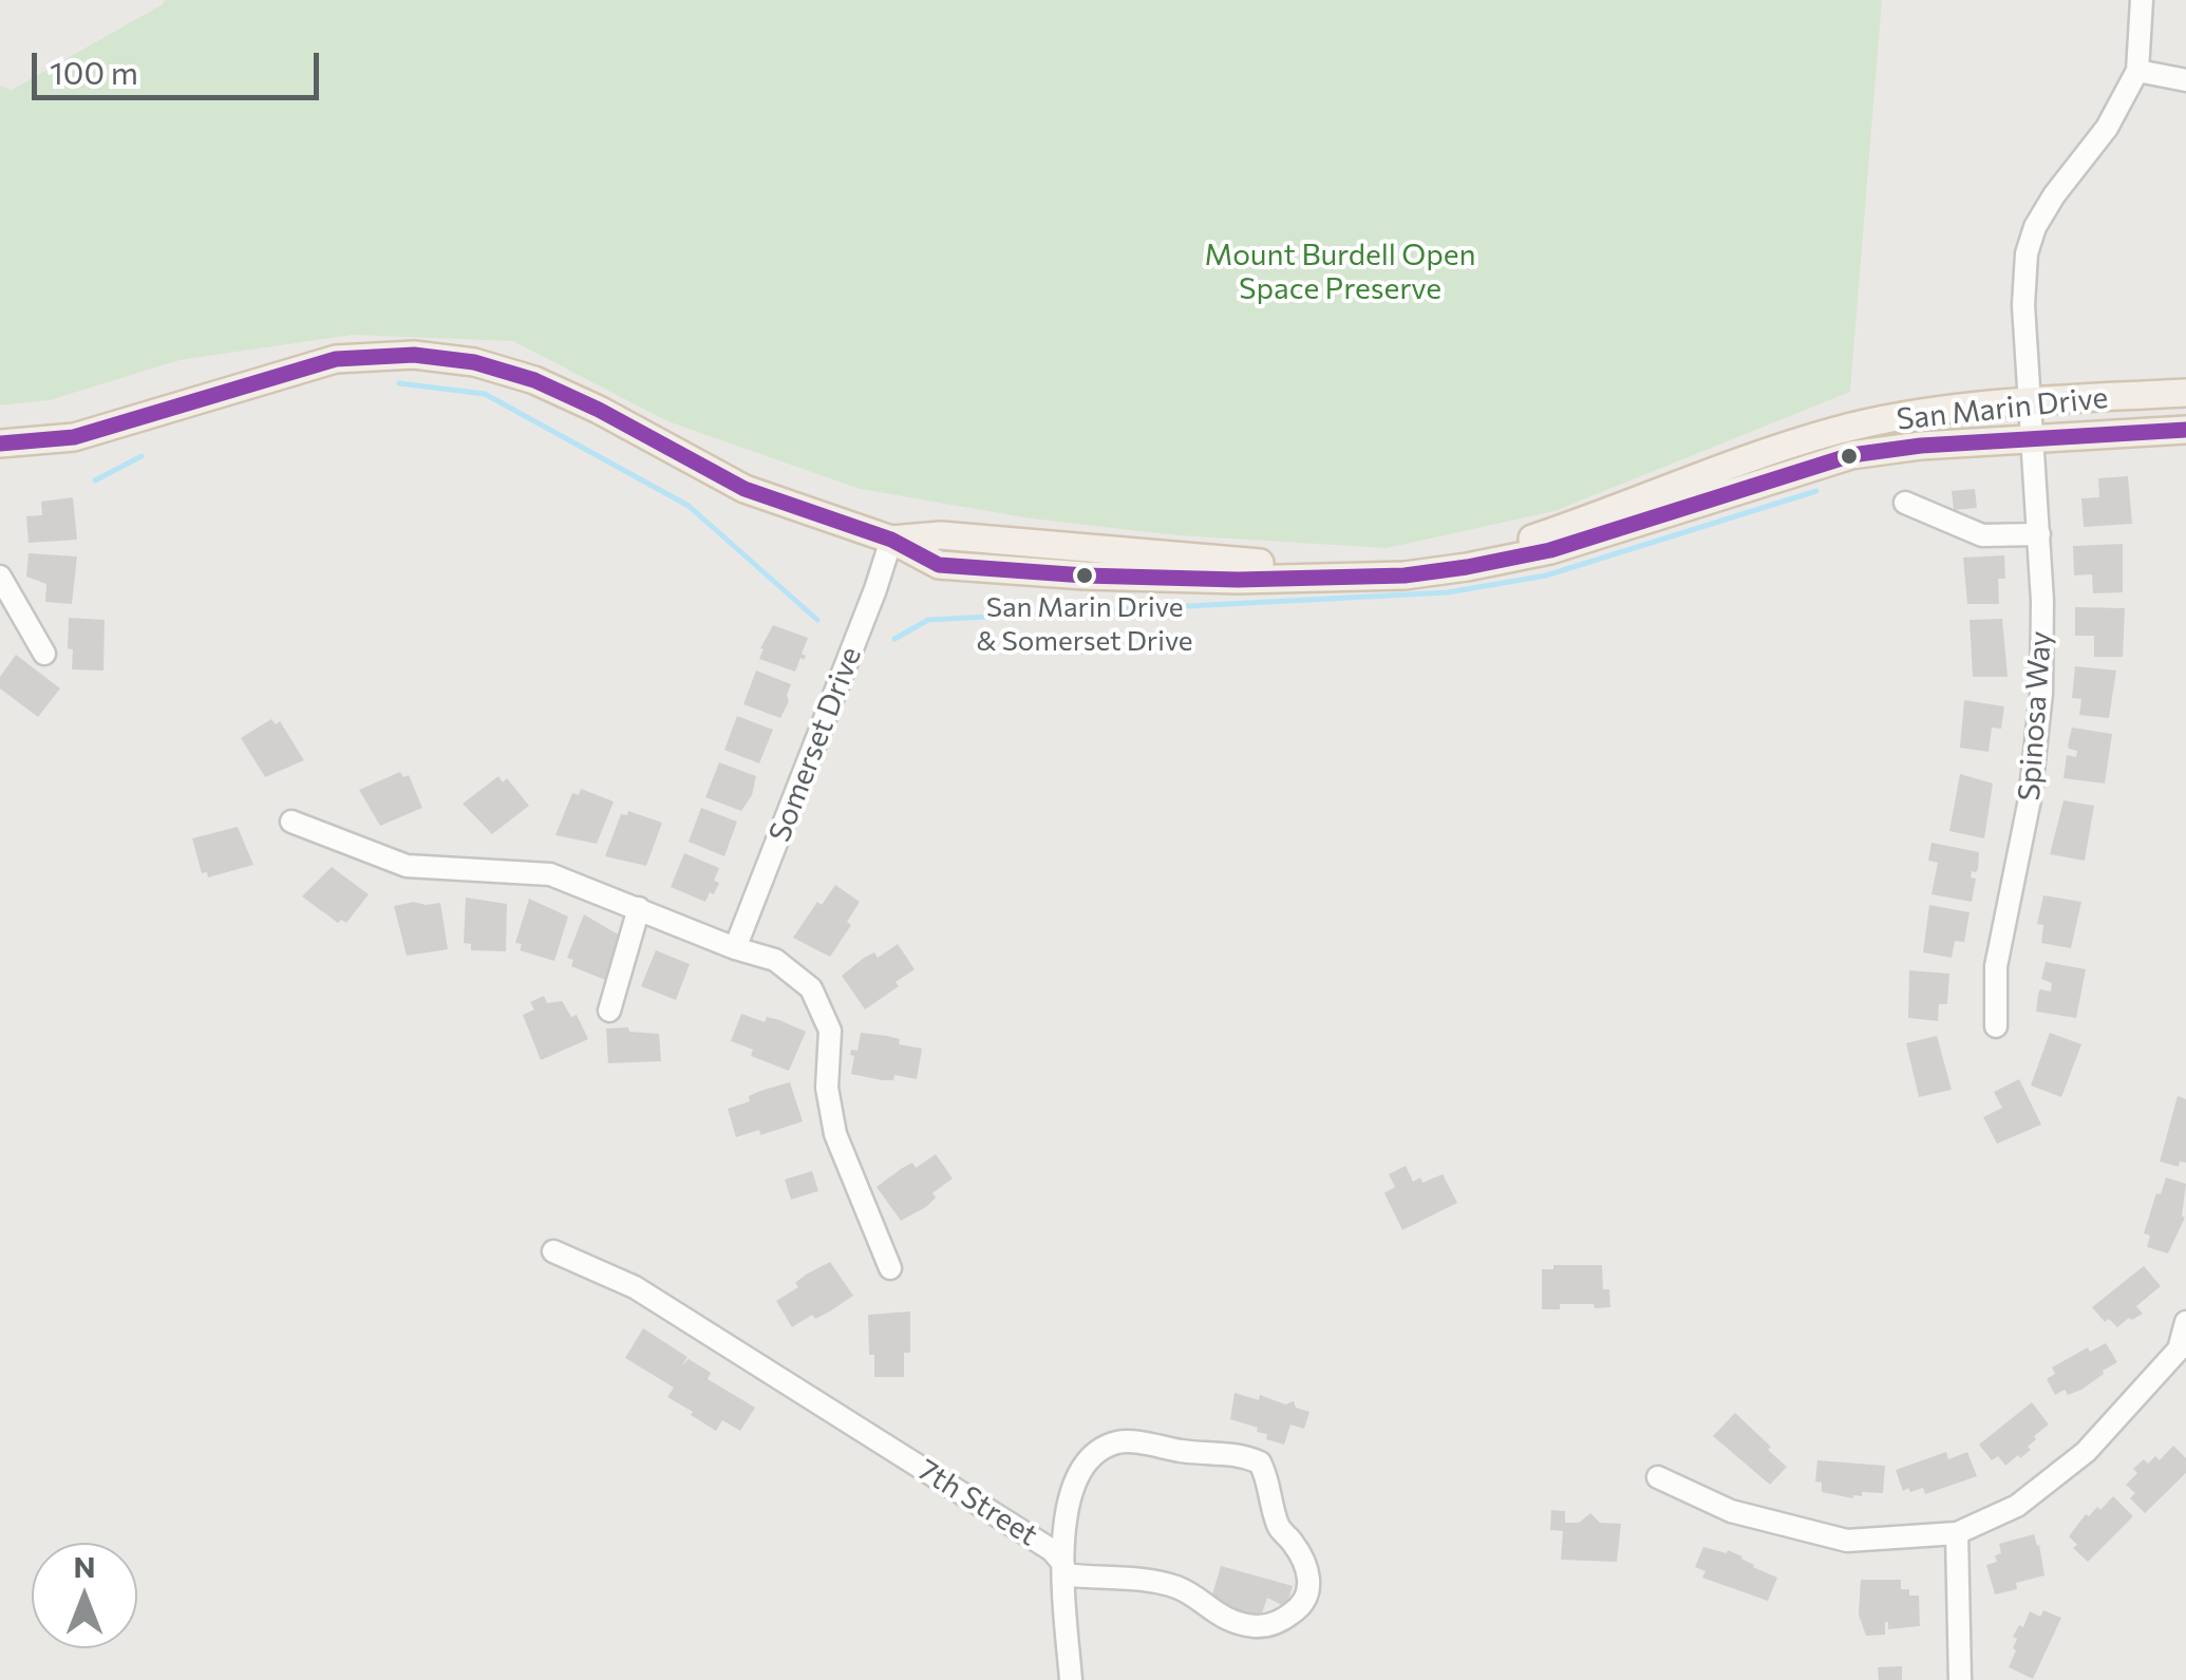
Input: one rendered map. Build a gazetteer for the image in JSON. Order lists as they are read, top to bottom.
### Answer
{
  "streets": {
    "main road": ["San Marin Drive"],
    "street": ["Spinosa Way", "Somerset Drive", "7th Street"]
  },
  "crossings": [
    ["San Marin Drive", "Spinosa Way"],
    ["San Marin Drive", "Somerset Drive"]
  ],
  "parks": ["Mount Burdell Open Space Preserve"],
  "places": ["San Marin Drive & Somerset Drive"],
  "scale_bar": "100 m",
  "north": "top"
}
